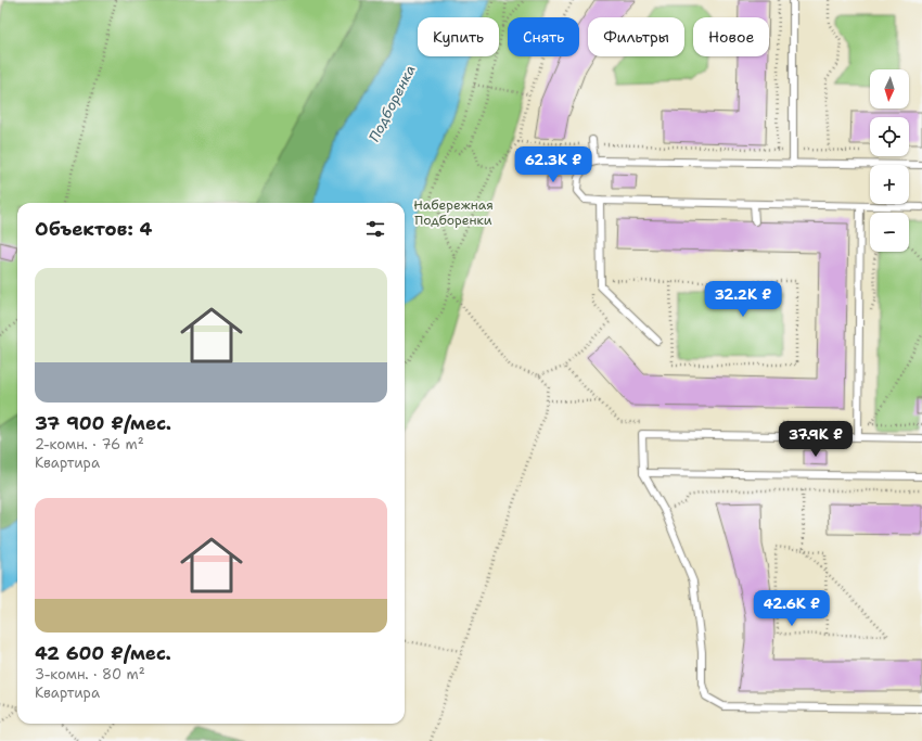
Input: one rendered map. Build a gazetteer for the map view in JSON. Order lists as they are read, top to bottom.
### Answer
{
  "water": ["Подборенка"],
  "parks": ["Набережная Подборенки"],
  "north": "bottom",
  "page": {
    "chip": [
      "Купить",
      "Снять",
      "Фильтры",
      "Новое"
    ],
    "map_buttons": ["+", "−"],
    "price": [
      "62.3K ₽",
      "32.2K ₽",
      "37.9K ₽",
      "42.6K ₽"
    ],
    "heading": "Объектов: 4",
    "list": [
      {
        "name": "37 900 ₽/мес.",
        "note": "2-комн. · 76 m² · Квартира"
      },
      {
        "name": "42 600 ₽/мес.",
        "note": "3-комн. · 80 m² · Квартира"
      }
    ]
  }
}
